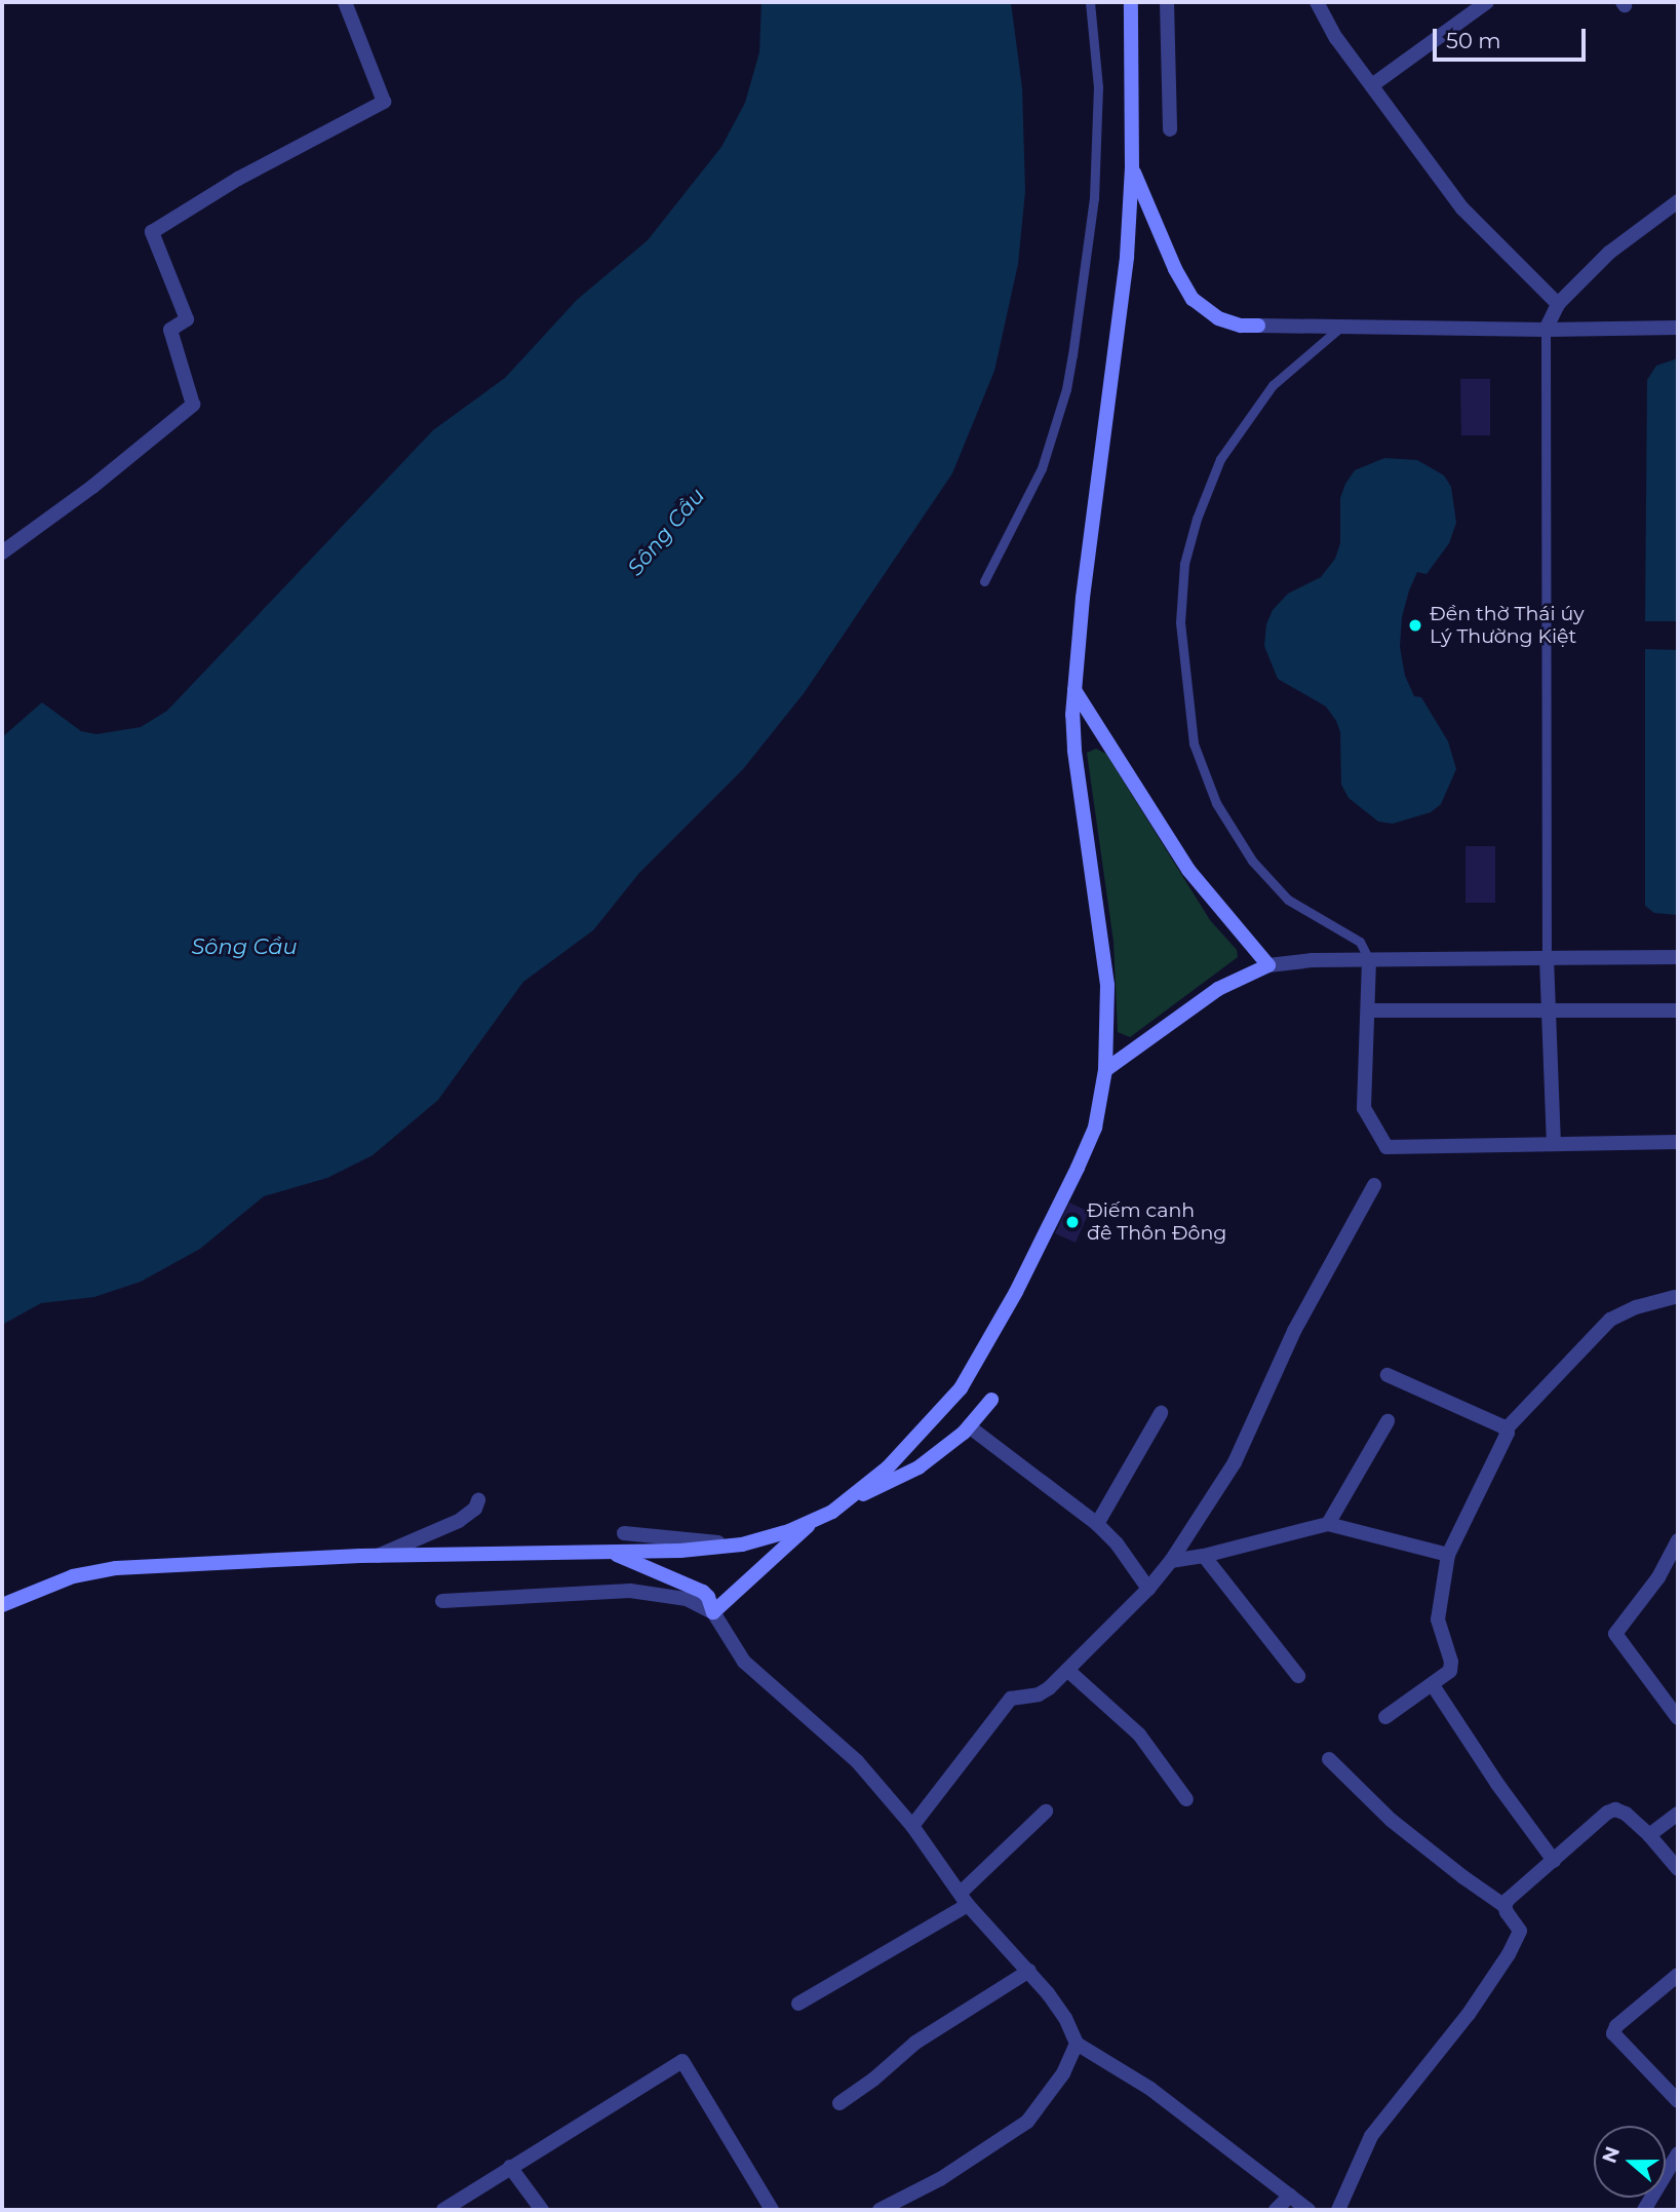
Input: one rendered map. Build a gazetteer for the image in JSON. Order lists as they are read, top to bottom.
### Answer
{
  "water": ["Sông Cầu"],
  "places": ["Đền thờ Thái úy Lý Thường Kiệt", "Điếm canh đê Thôn Đông"],
  "scale_bar": "50 m",
  "north": "left"
}
